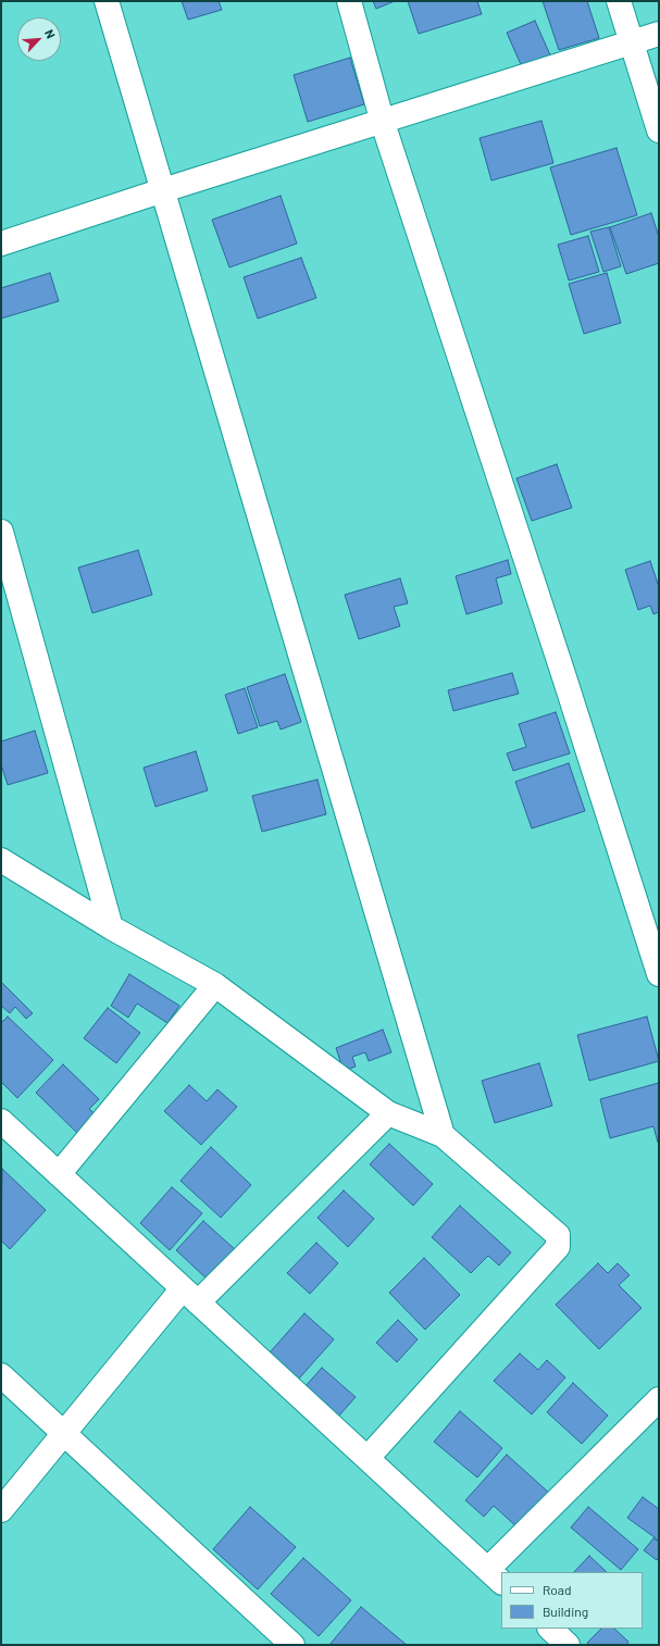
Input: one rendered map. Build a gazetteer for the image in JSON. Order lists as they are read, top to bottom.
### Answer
{
  "legend": ["Road", "Building"],
  "north": "top right"
}
